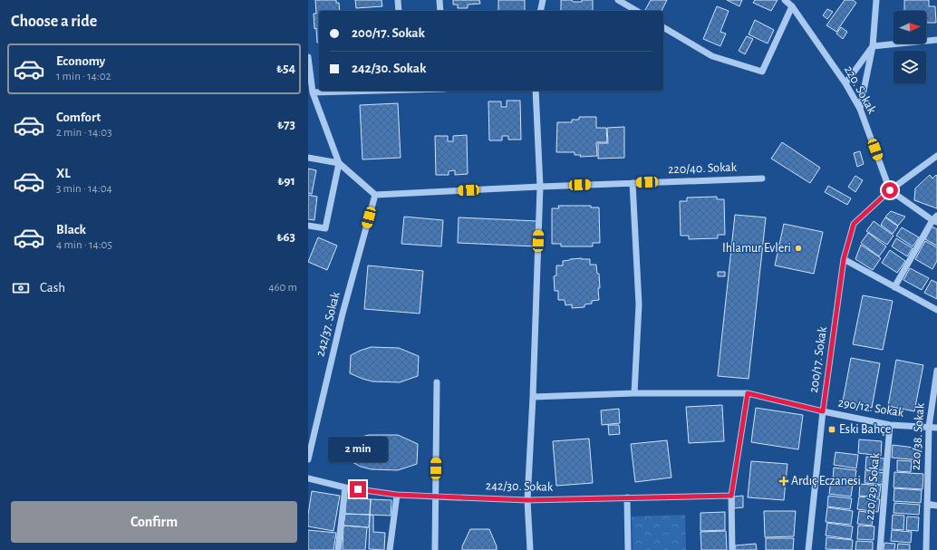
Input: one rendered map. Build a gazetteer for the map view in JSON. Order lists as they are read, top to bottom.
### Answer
{
  "streets": {
    "street": [
      "220. Sokak",
      "220/40. Sokak",
      "242/37. Sokak",
      "200/17. Sokak",
      "290/12. Sokak",
      "220/38. Sokak",
      "242/30. Sokak",
      "220/29. Sokak"
    ]
  },
  "crossings": [
    ["220. Sokak", "200/17. Sokak"],
    ["220/40. Sokak", "242/37. Sokak"],
    ["200/17. Sokak", "290/12. Sokak"],
    ["290/12. Sokak", "220/38. Sokak"],
    ["290/12. Sokak", "220/29. Sokak"]
  ],
  "places": {
    "other": ["Ihlamur Evleri"],
    "transit": ["Eski Bahçe"],
    "health": ["Ardıç Eczanesi"]
  },
  "north": "right",
  "page": {
    "heading": "Choose a ride",
    "banner": ["200/17. Sokak", "242/30. Sokak"],
    "list": [
      {
        "name": "Economy",
        "note": "1 min · 14:02",
        "value": "₺54"
      },
      {
        "name": "Comfort",
        "note": "2 min · 14:03",
        "value": "₺73"
      },
      {
        "name": "XL",
        "note": "3 min · 14:04",
        "value": "₺91"
      },
      {
        "name": "Black",
        "note": "4 min · 14:05",
        "value": "₺63"
      }
    ],
    "pay": ["Cash", "460 m"],
    "bubble": "2 min",
    "buttons": "Confirm"
  }
}
